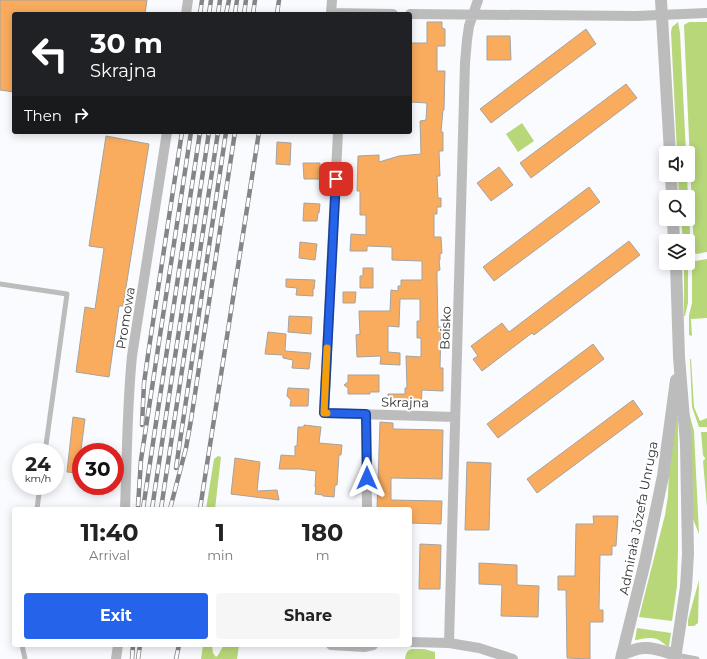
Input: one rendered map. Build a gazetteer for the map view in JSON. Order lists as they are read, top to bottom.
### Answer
{
  "streets": {
    "street": [
      "Promowa",
      "Boisko",
      "Skrajna",
      "Admirała Józefa Unruga"
    ]
  },
  "crossings": [
    ["Boisko", "Skrajna"]
  ],
  "page": {
    "turn": ["30 m", "Skrajna"],
    "then": "Then",
    "speed": "24 km/h",
    "limit": "30",
    "eta": [
      "11:40",
      "Arrival",
      "1",
      "min",
      "180",
      "m"
    ],
    "buttons": ["Exit", "Share"]
  }
}
